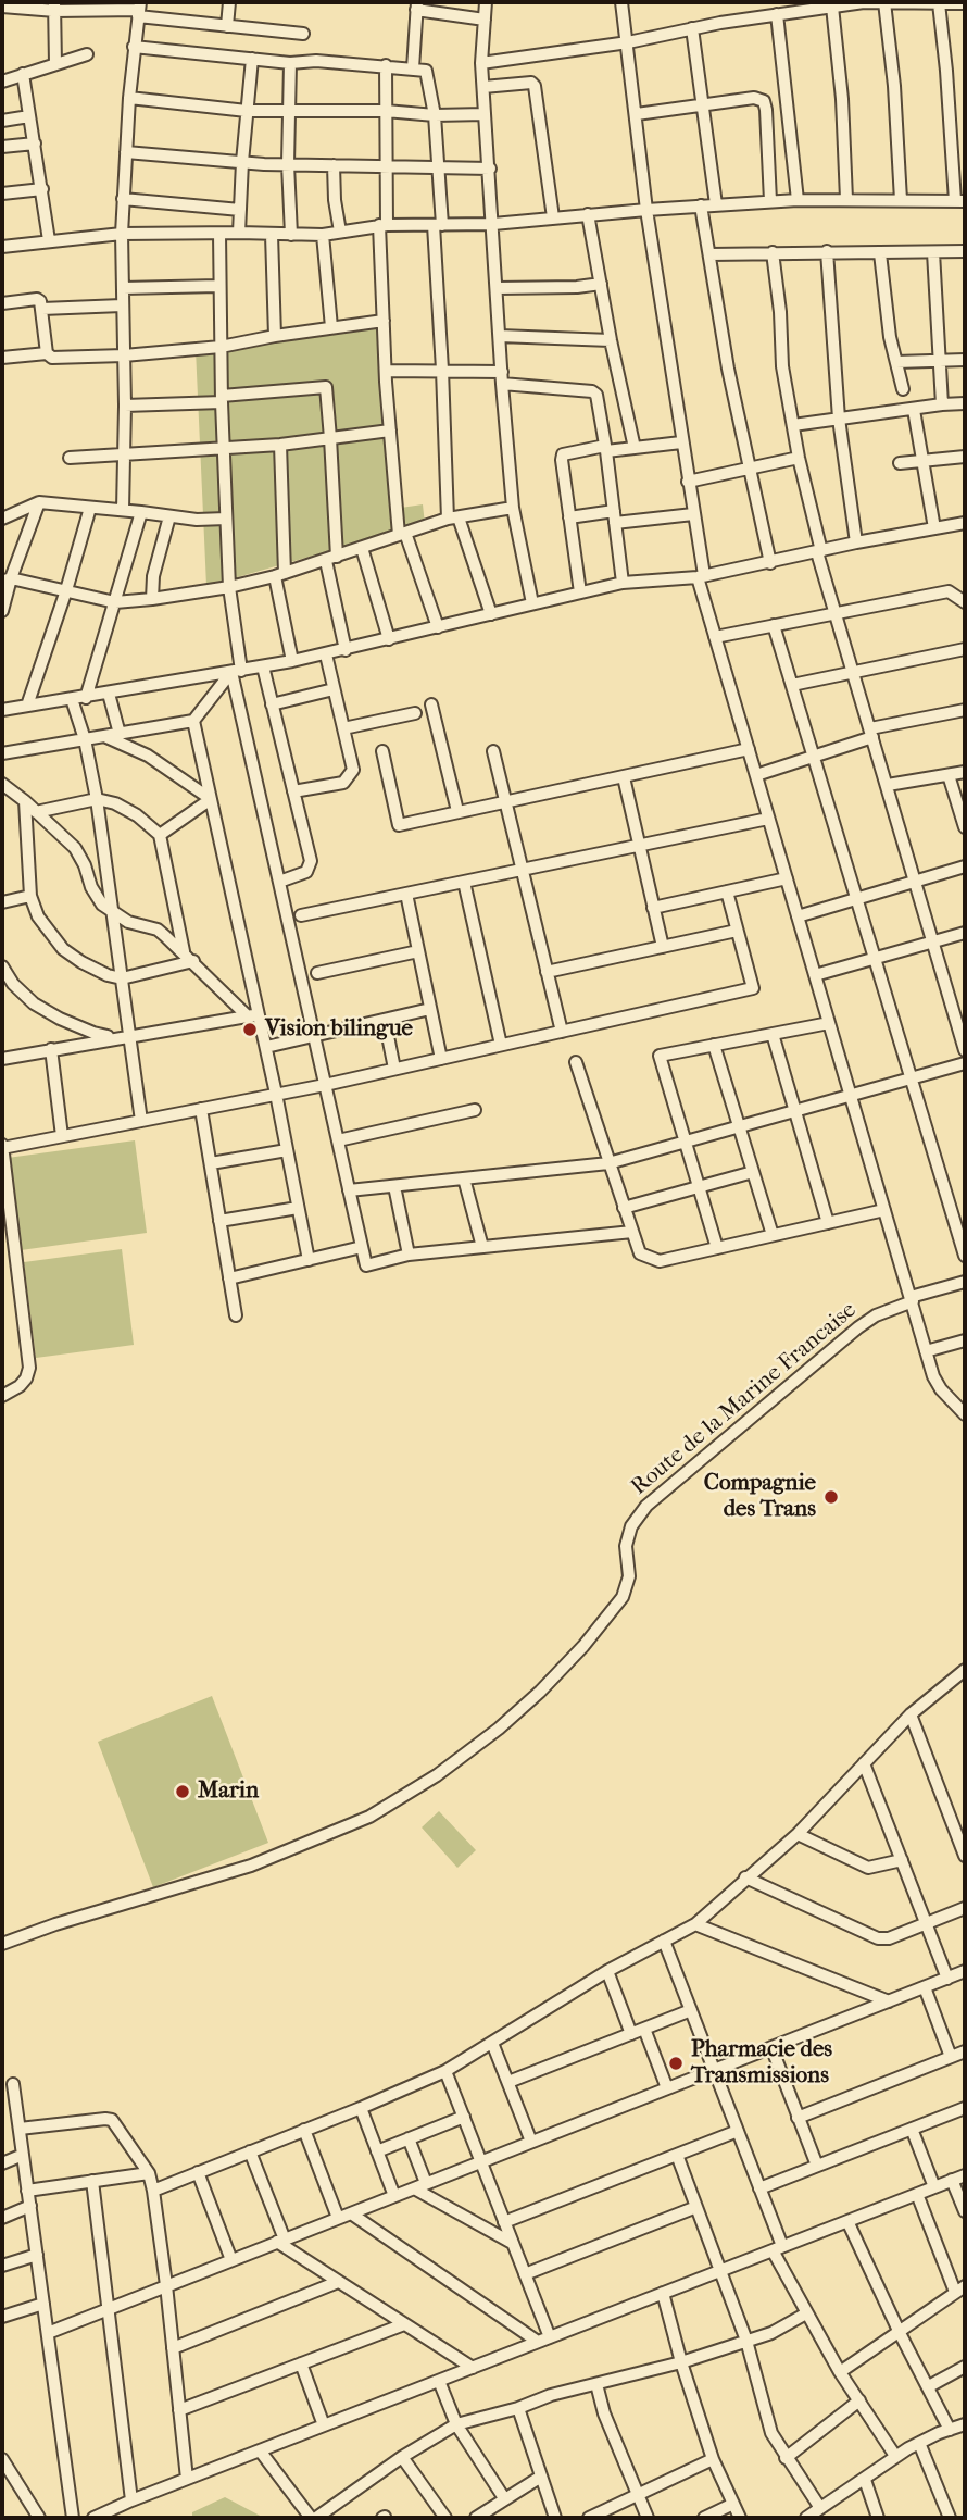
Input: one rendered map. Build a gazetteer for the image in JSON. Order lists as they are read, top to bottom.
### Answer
{
  "streets": {
    "street": ["Route de la Marine Francaise"]
  },
  "places": [
    "Vision bilingue",
    "Compagnie des Trans",
    "Marin",
    "Pharmacie des Transmissions"
  ]
}
